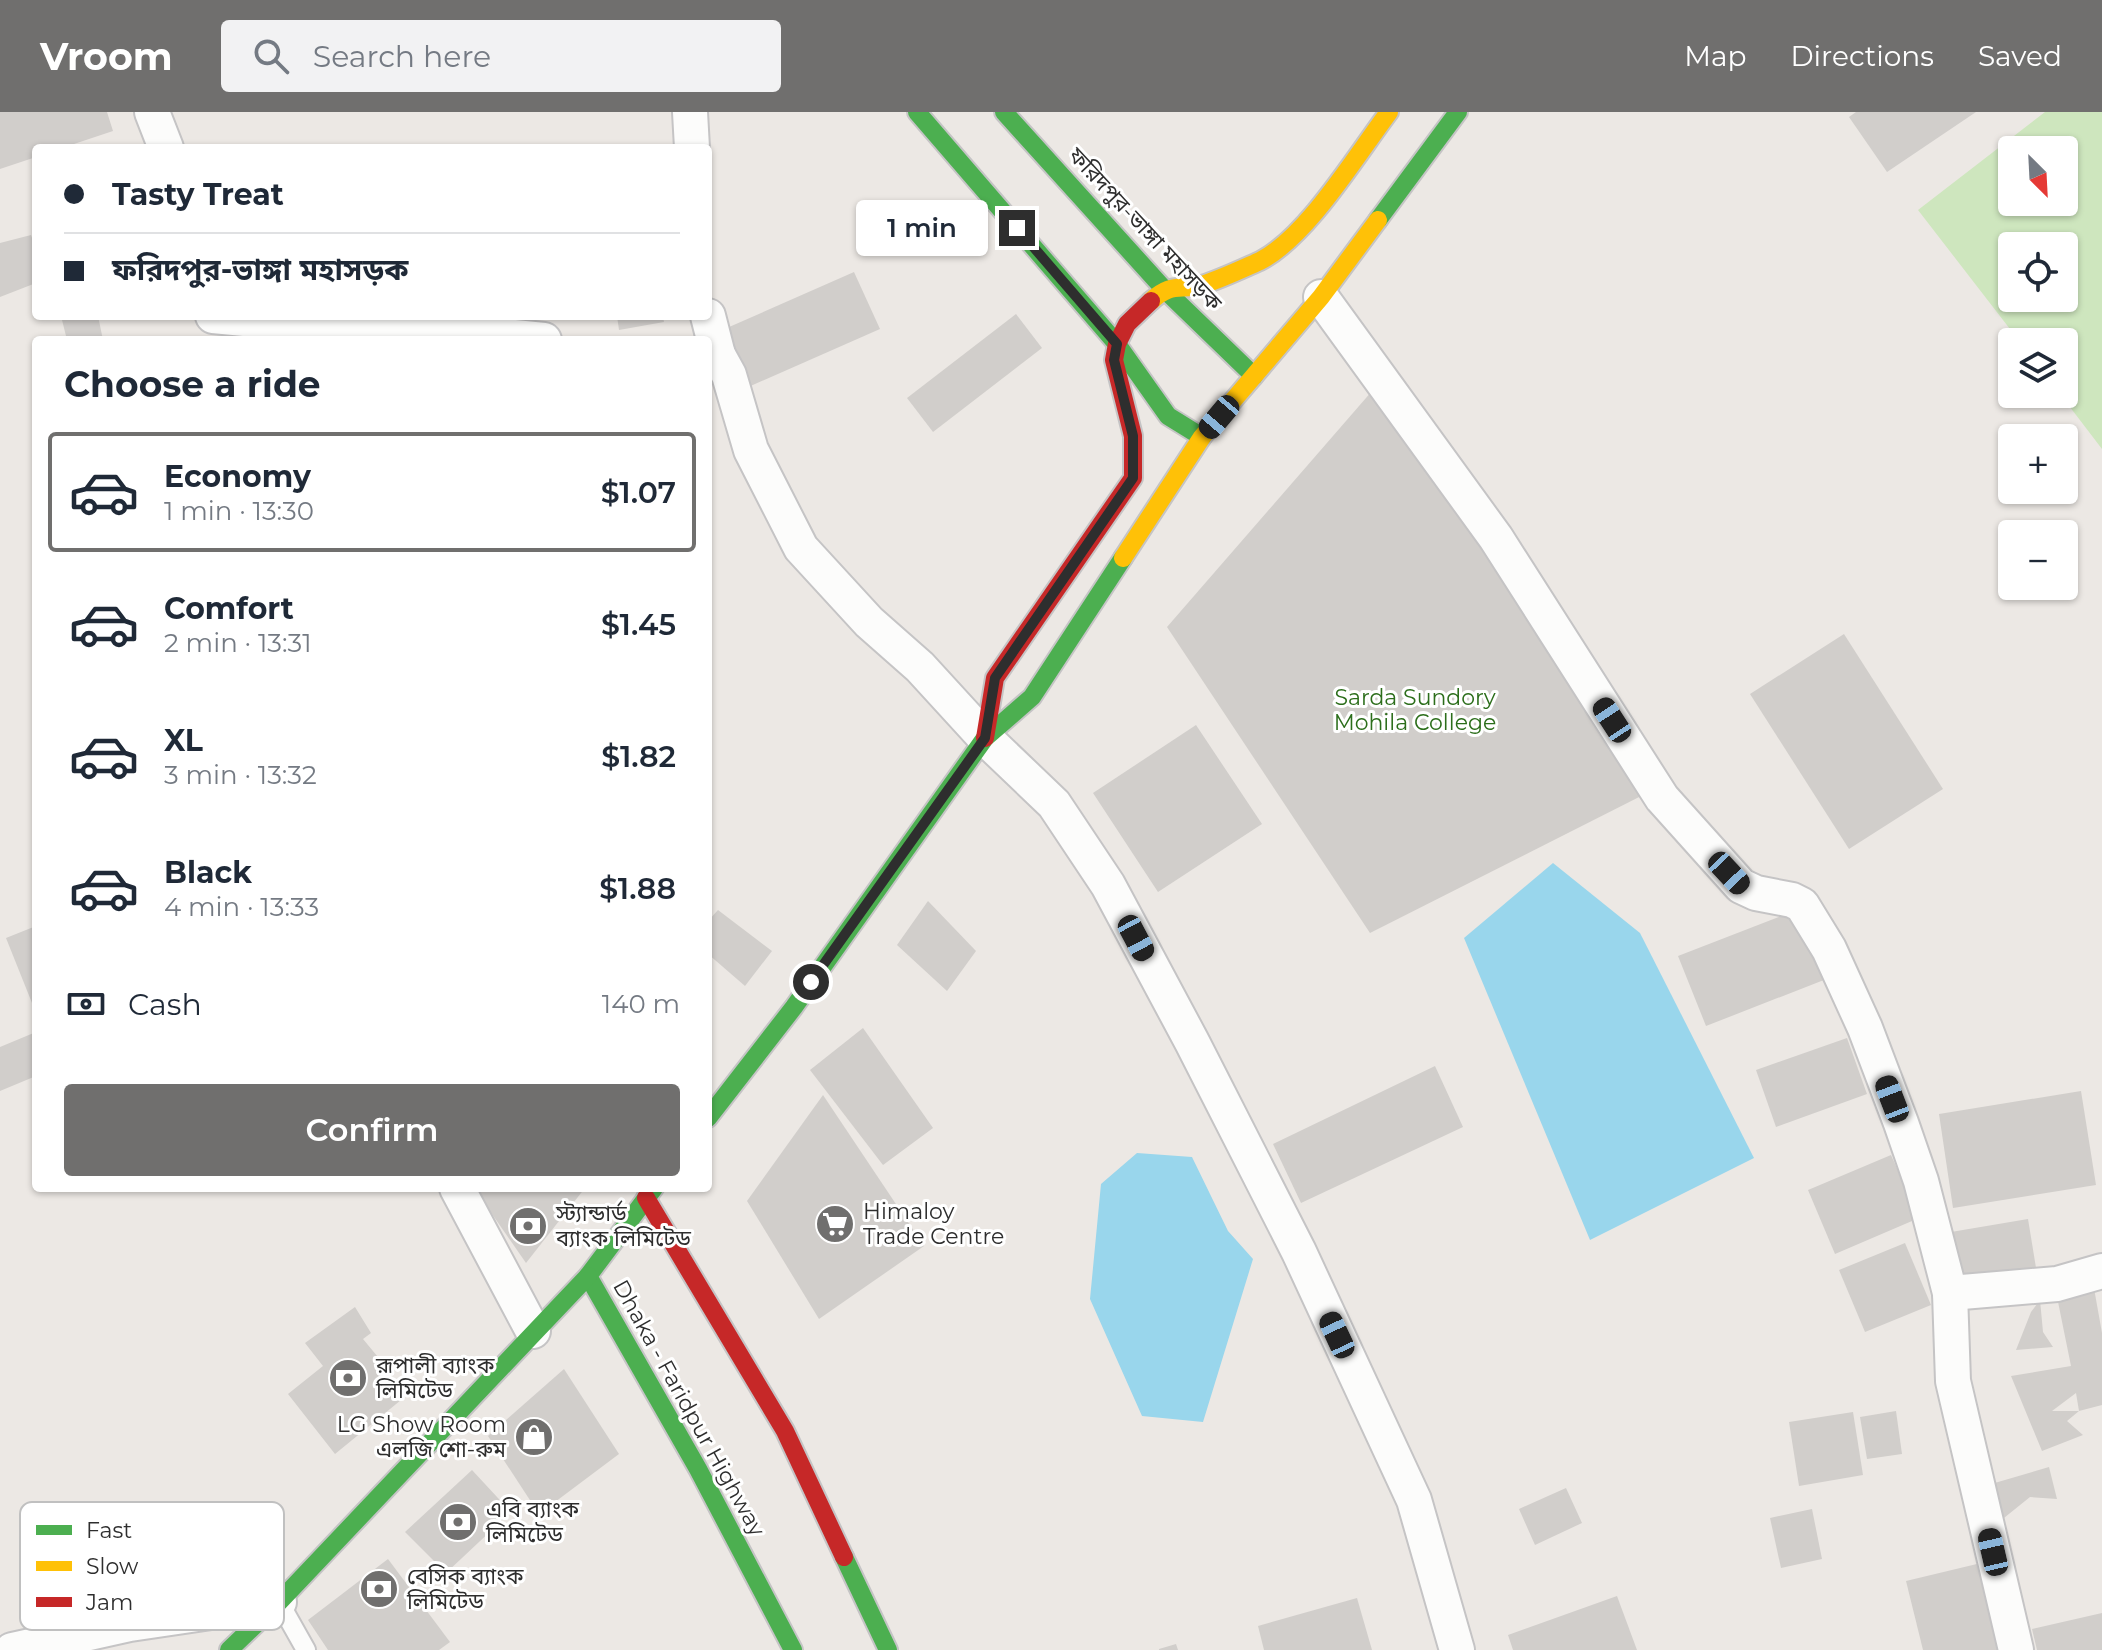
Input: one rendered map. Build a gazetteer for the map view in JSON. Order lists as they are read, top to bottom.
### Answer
{
  "streets": {
    "main road": ["ফরিদপুর-ভাঙ্গা মহাসড়ক", "Dhaka - Faridpur Highway"]
  },
  "parks": ["Sarda Sundory Mohila College"],
  "places": {
    "supermarket": ["Himaloy Trade Centre"],
    "bank": [
      "স্ট্যান্ডার্ড ব্যাংক লিমিটেড",
      "রূপালী ব্যাংক লিমিটেড",
      "এবি ব্যাংক লিমিটেড",
      "বেসিক ব্যাংক লিমিটেড"
    ],
    "shop": ["LG Show Room এলজি শো-রুম"]
  },
  "legend": ["Fast", "Slow", "Jam"],
  "north": "bottom right",
  "page": {
    "header": "Vroom",
    "search": "Search here",
    "nav": ["Map", "Directions", "Saved"],
    "map_buttons": ["+", "−"],
    "banner": ["Tasty Treat", "ফরিদপুর-ভাঙ্গা মহাসড়ক"],
    "bubble": "1 min",
    "heading": "Choose a ride",
    "list": [
      {
        "name": "Economy",
        "note": "1 min · 13:30",
        "value": "$1.07"
      },
      {
        "name": "Comfort",
        "note": "2 min · 13:31",
        "value": "$1.45"
      },
      {
        "name": "XL",
        "note": "3 min · 13:32",
        "value": "$1.82"
      },
      {
        "name": "Black",
        "note": "4 min · 13:33",
        "value": "$1.88"
      }
    ],
    "pay": ["Cash", "140 m"],
    "buttons": "Confirm"
  }
}
